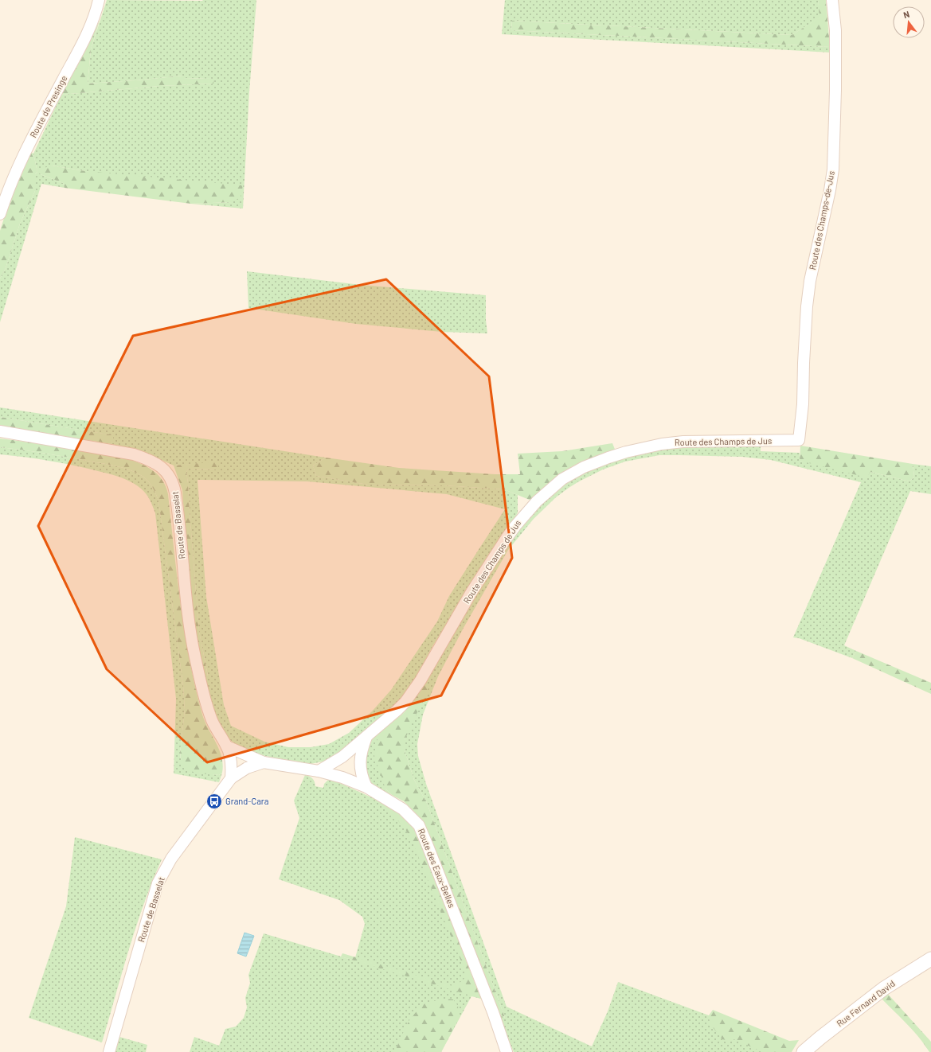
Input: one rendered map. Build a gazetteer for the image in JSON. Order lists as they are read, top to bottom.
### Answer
{
  "streets": {
    "street": [
      "Route de Presinge",
      "Route des Champs-de-Jus",
      "Route des Champs de Jus",
      "Route de Basselat",
      "Route des Eaux-Belles",
      "Rue Fernand David"
    ]
  },
  "crossings": [
    ["Route des Champs-de-Jus", "Route des Champs de Jus"],
    ["Route des Champs de Jus", "Route des Eaux-Belles"],
    ["Route de Basselat", "Route des Eaux-Belles"]
  ],
  "places": {
    "bus stop": ["Grand-Cara"]
  },
  "north": "top"
}
